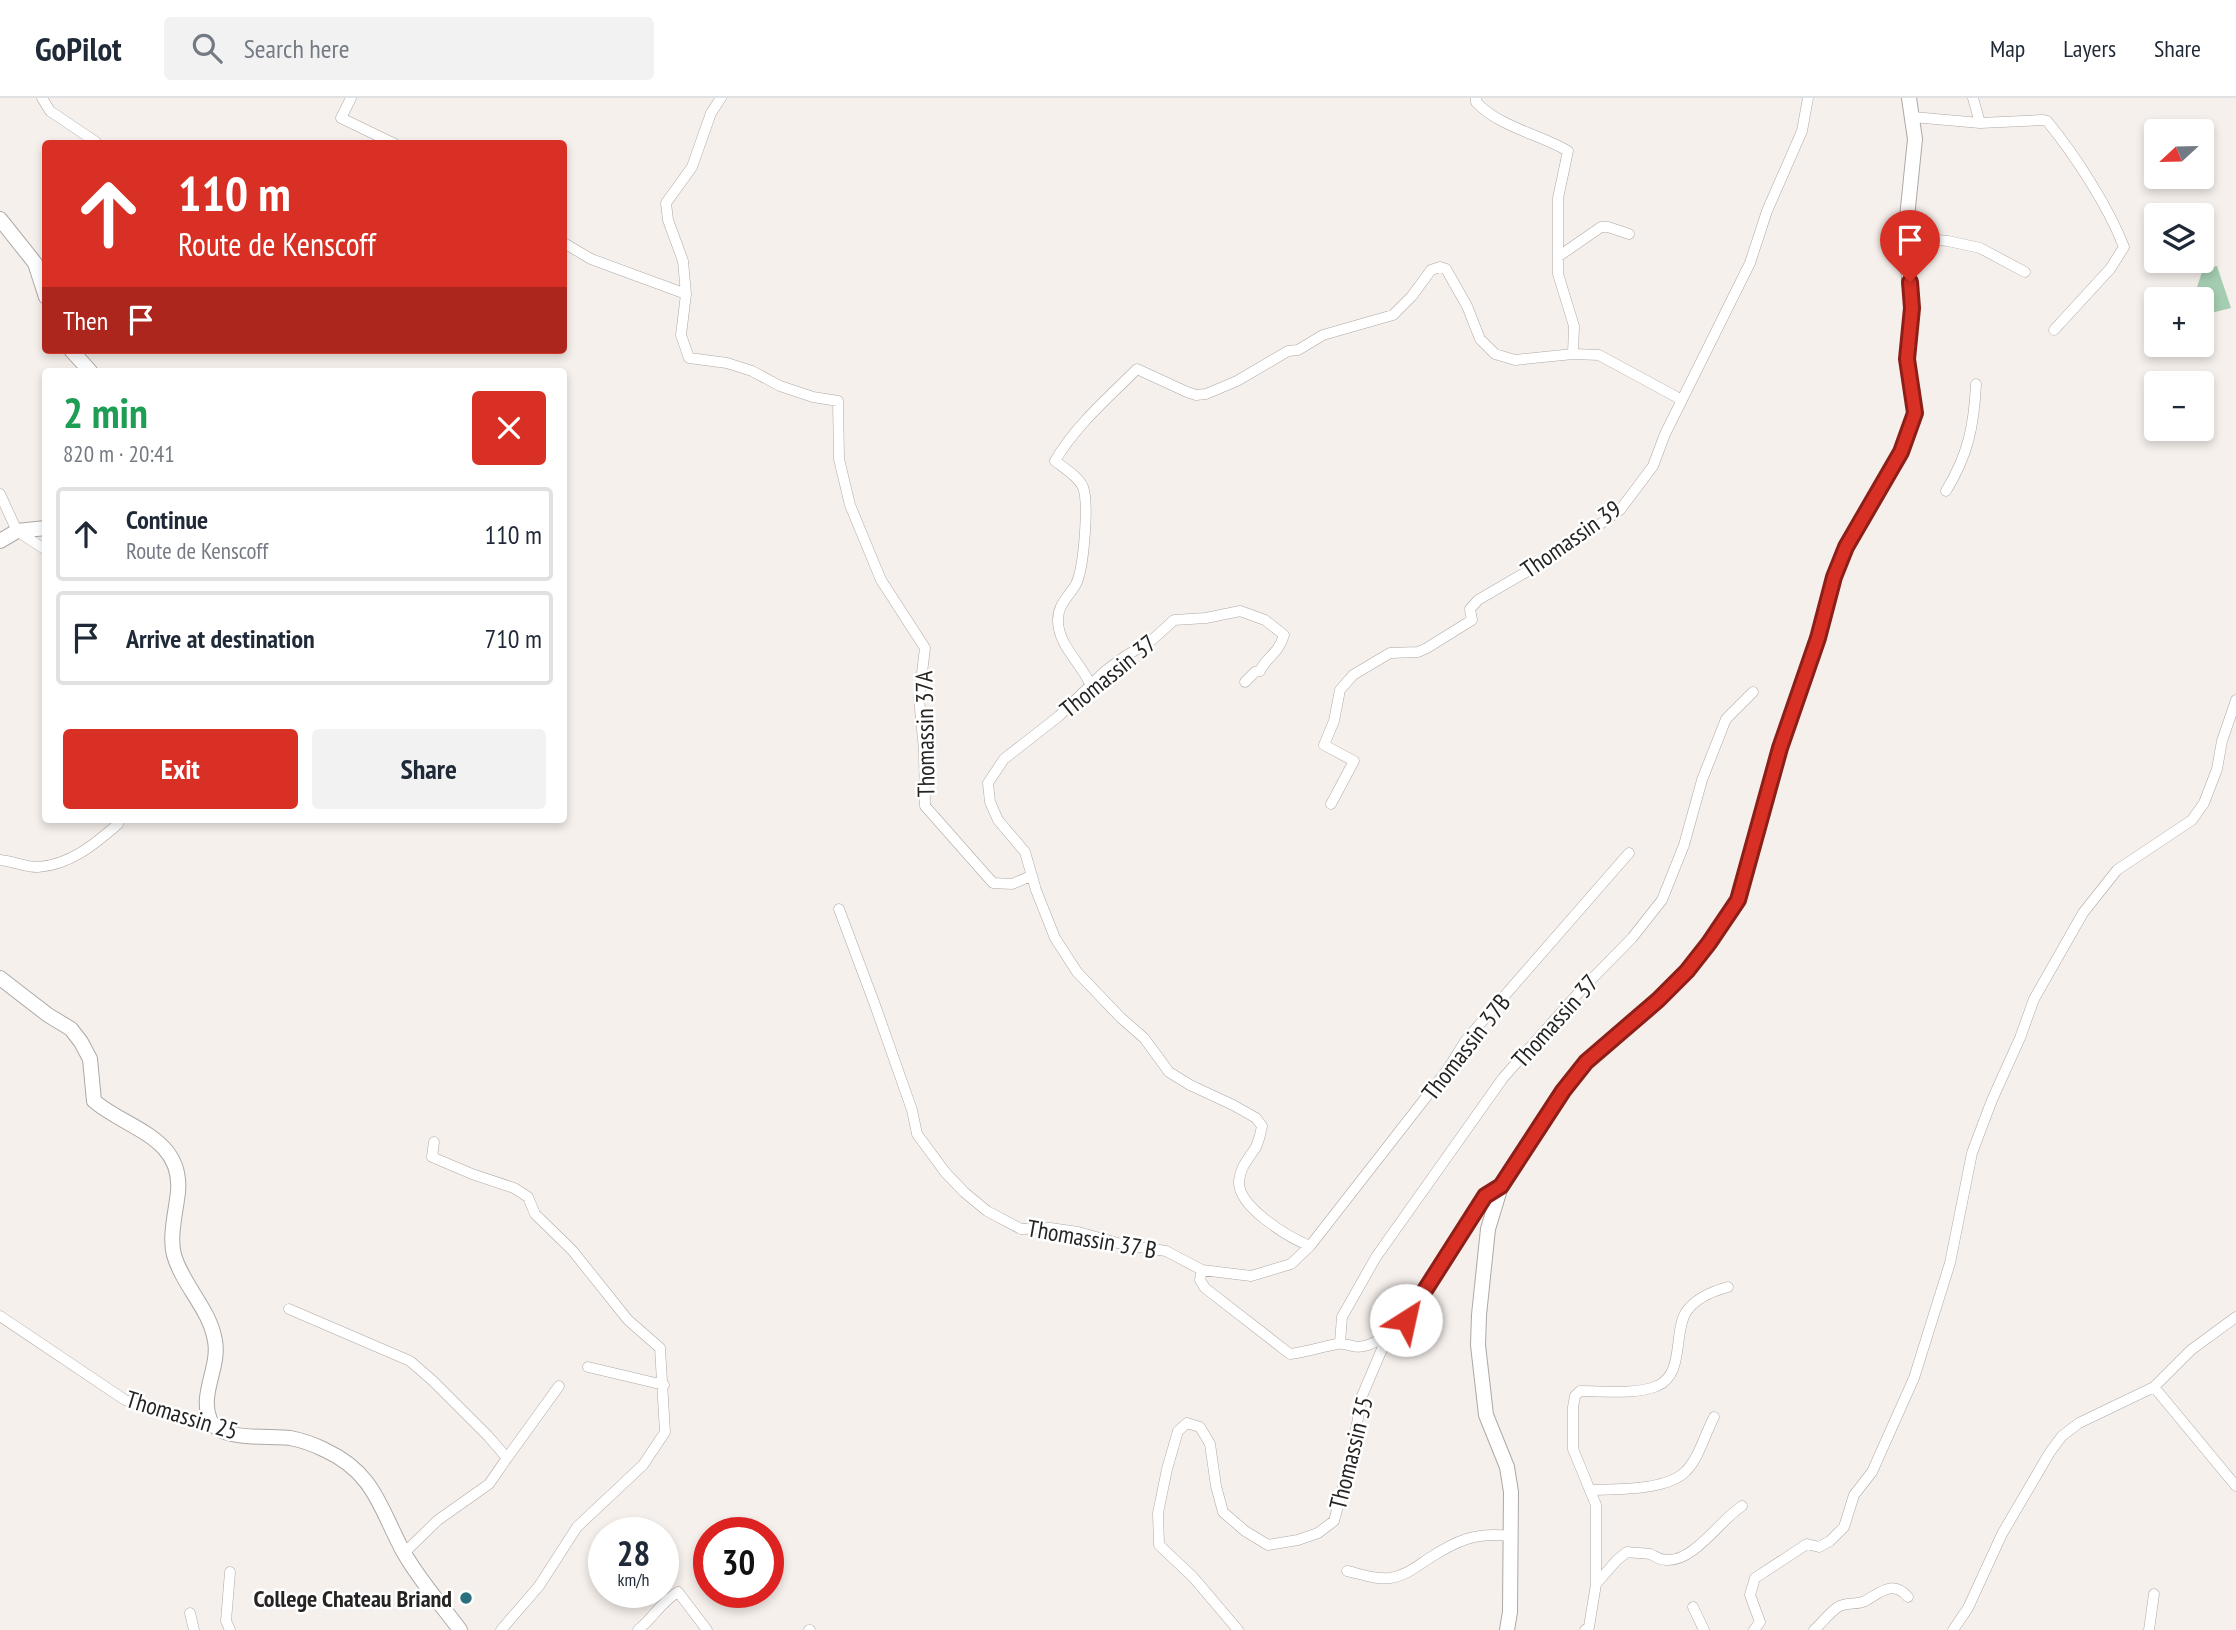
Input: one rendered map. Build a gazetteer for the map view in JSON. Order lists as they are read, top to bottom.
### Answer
{
  "streets": {
    "main road": ["Thomassin 25"],
    "street": [
      "Thomassin 39",
      "Thomassin 37",
      "Thomassin 37A",
      "Thomassin 37B",
      "Thomassin 37 B",
      "Thomassin 35"
    ]
  },
  "crossings": [
    ["Thomassin 37", "Thomassin 37A"]
  ],
  "places": ["College Chateau Briand"],
  "north": "left",
  "page": {
    "header": "GoPilot",
    "search": "Search here",
    "nav": ["Map", "Layers", "Share"],
    "map_buttons": ["+", "−"],
    "turn": ["110 m", "Route de Kenscoff"],
    "then": "Then",
    "heading": ["2 min", "820 m · 20:41"],
    "list": [
      {
        "name": "Continue",
        "note": "Route de Kenscoff",
        "value": "110 m"
      },
      {
        "name": "Arrive at destination",
        "value": "710 m"
      }
    ],
    "buttons": ["Exit", "Share"],
    "speed": "28 km/h",
    "limit": "30"
  }
}
